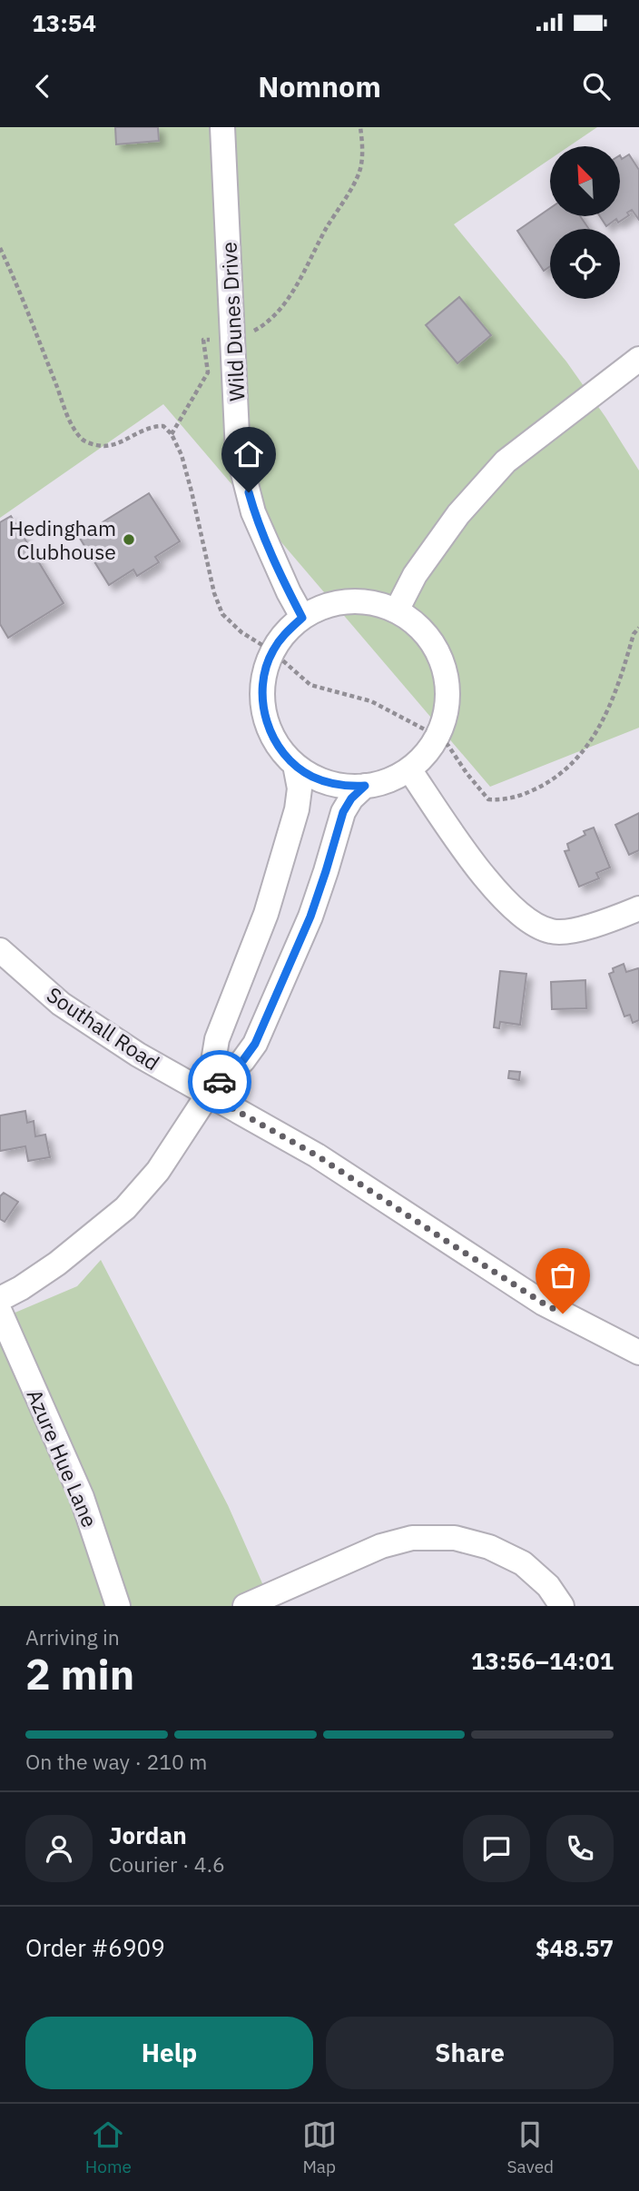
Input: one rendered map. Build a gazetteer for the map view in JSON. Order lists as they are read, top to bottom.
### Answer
{
  "streets": {
    "street": ["Wild Dunes Drive", "Southall Road", "Azure Hue Lane"]
  },
  "places": ["Hedingham Clubhouse"],
  "north": "top left",
  "page": {
    "status": "13:54",
    "header": "Nomnom",
    "heading": ["2 min", "Arriving in", "13:56–14:01"],
    "panel": [
      "Jordan",
      "Courier · 4.6",
      "Order #6909",
      "$48.57"
    ],
    "bar": "On the way · 210 m",
    "buttons": ["Help", "Share"],
    "tabs": ["Home", "Map", "Saved"]
  }
}
